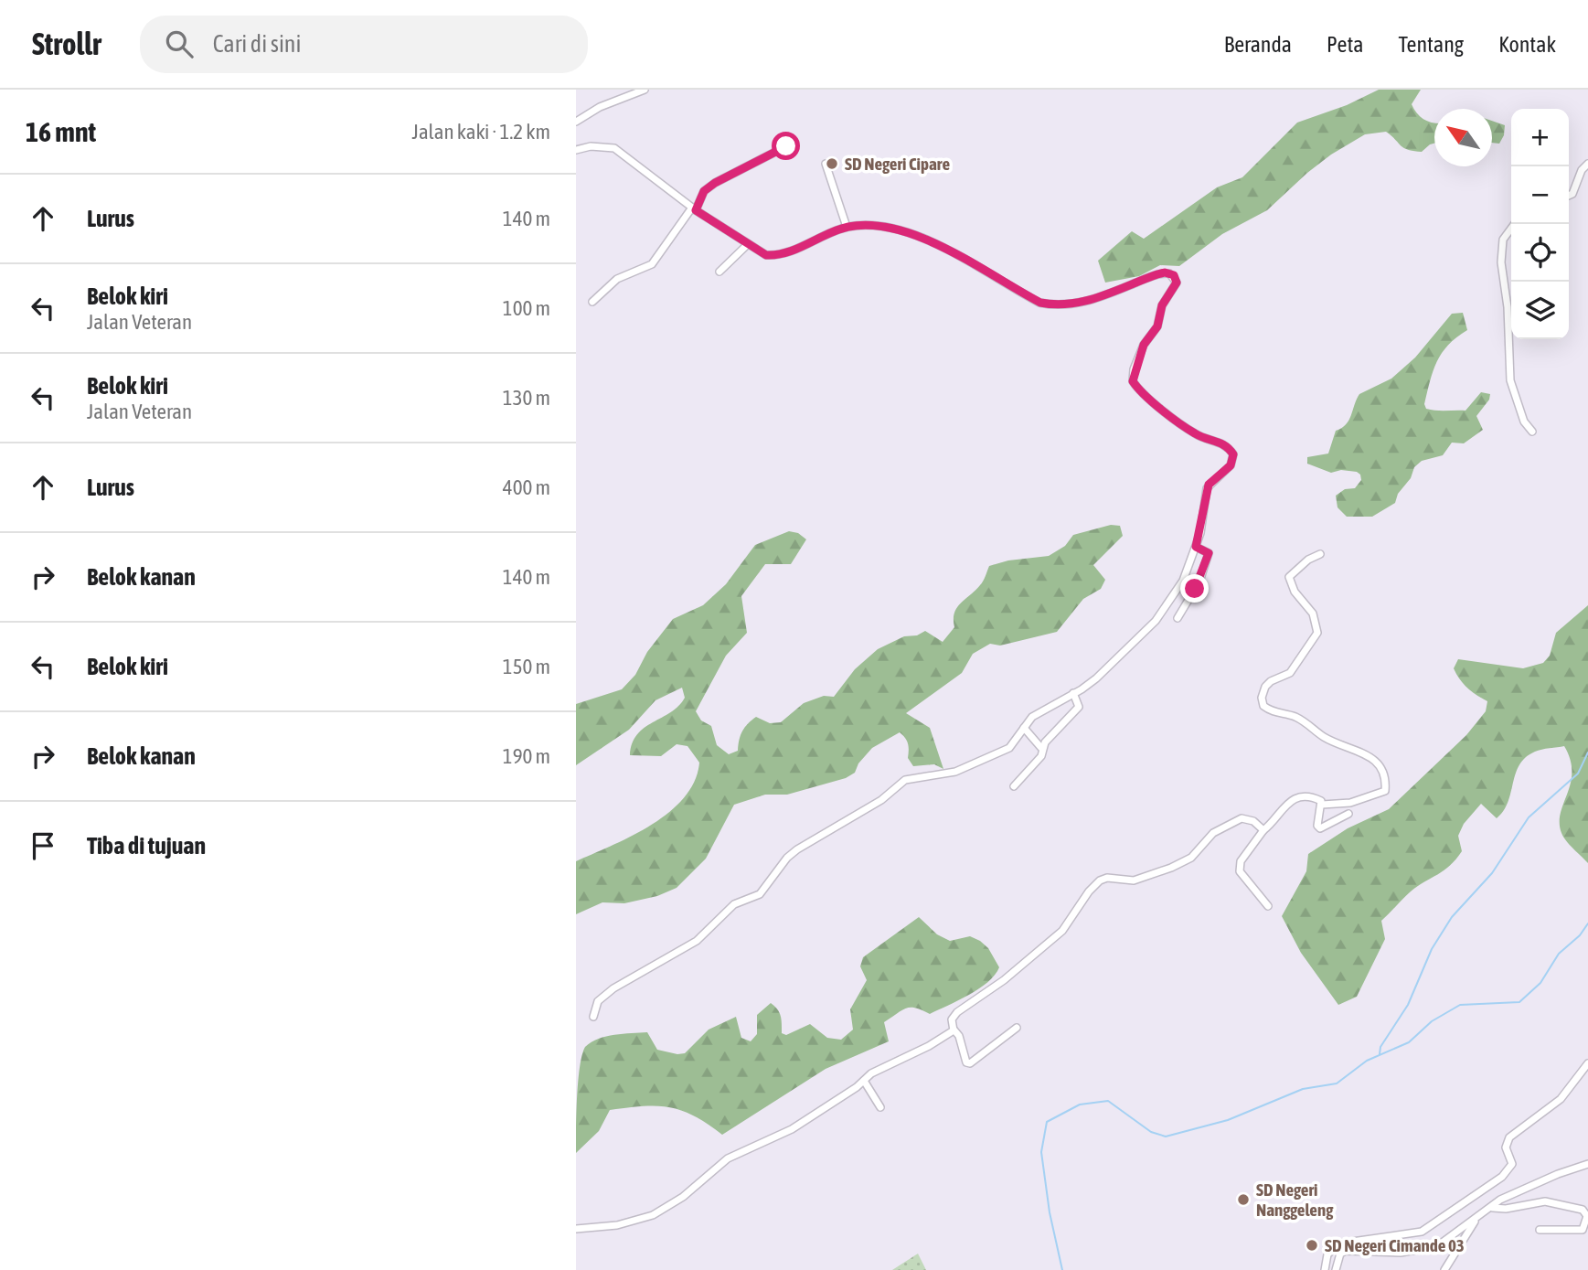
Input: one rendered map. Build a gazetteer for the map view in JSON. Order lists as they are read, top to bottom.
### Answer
{
  "places": ["SD Negeri Cipare", "SD Negeri Nanggeleng", "SD Negeri Cimande 03"],
  "north": "top left",
  "page": {
    "header": "Strollr",
    "search": "Cari di sini",
    "nav": [
      "Beranda",
      "Peta",
      "Tentang",
      "Kontak"
    ],
    "heading": ["16 mnt", "Jalan kaki · 1.2 km"],
    "map_buttons": ["+", "−"],
    "list": [
      ["Lurus", "140 m"],
      ["Belok kiri", "Jalan Veteran", "100 m"],
      ["Belok kiri", "Jalan Veteran", "130 m"],
      ["Lurus", "400 m"],
      ["Belok kanan", "140 m"],
      ["Belok kiri", "150 m"],
      ["Belok kanan", "190 m"],
      "Tiba di tujuan"
    ]
  }
}
